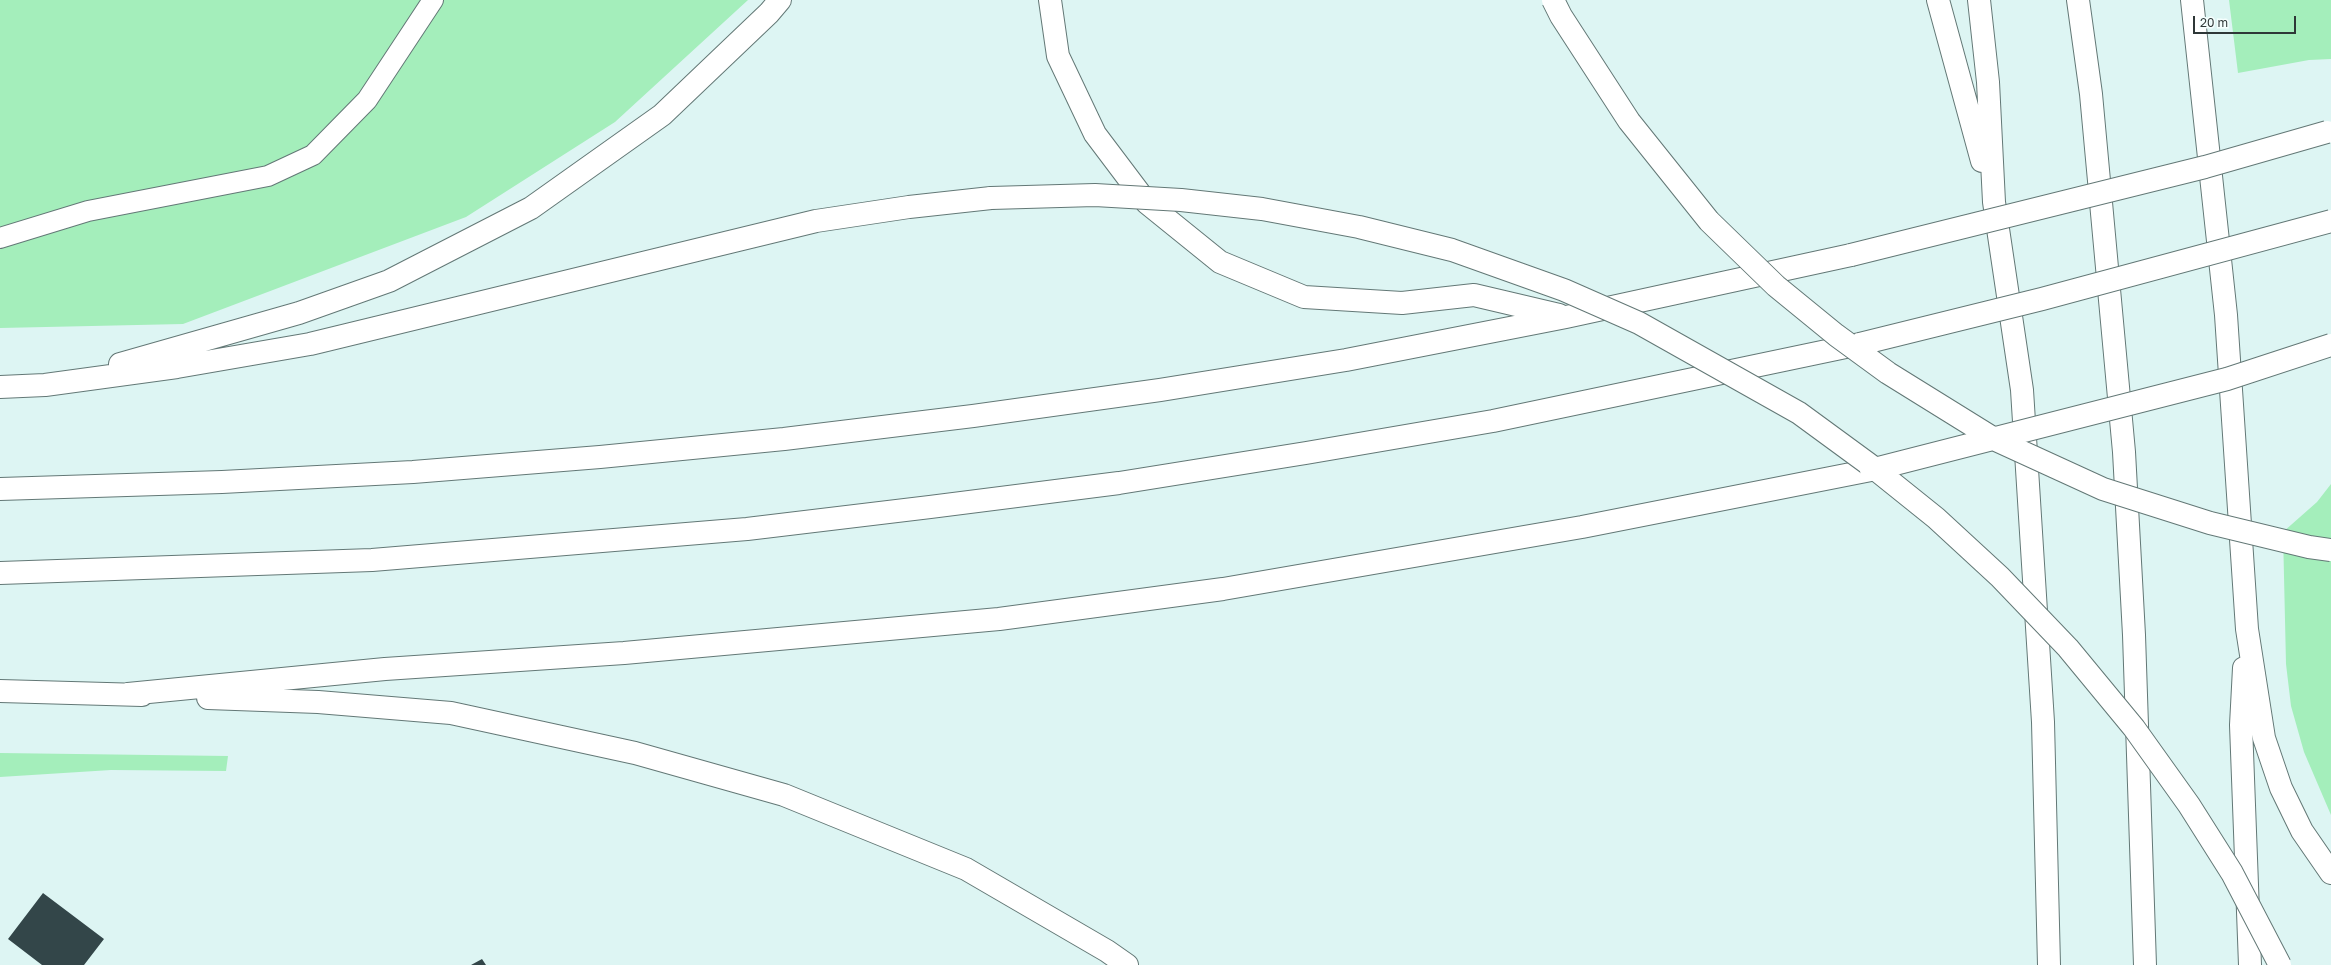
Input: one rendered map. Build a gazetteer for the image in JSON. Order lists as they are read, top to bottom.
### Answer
{
  "scale_bar": "20 m"
}
